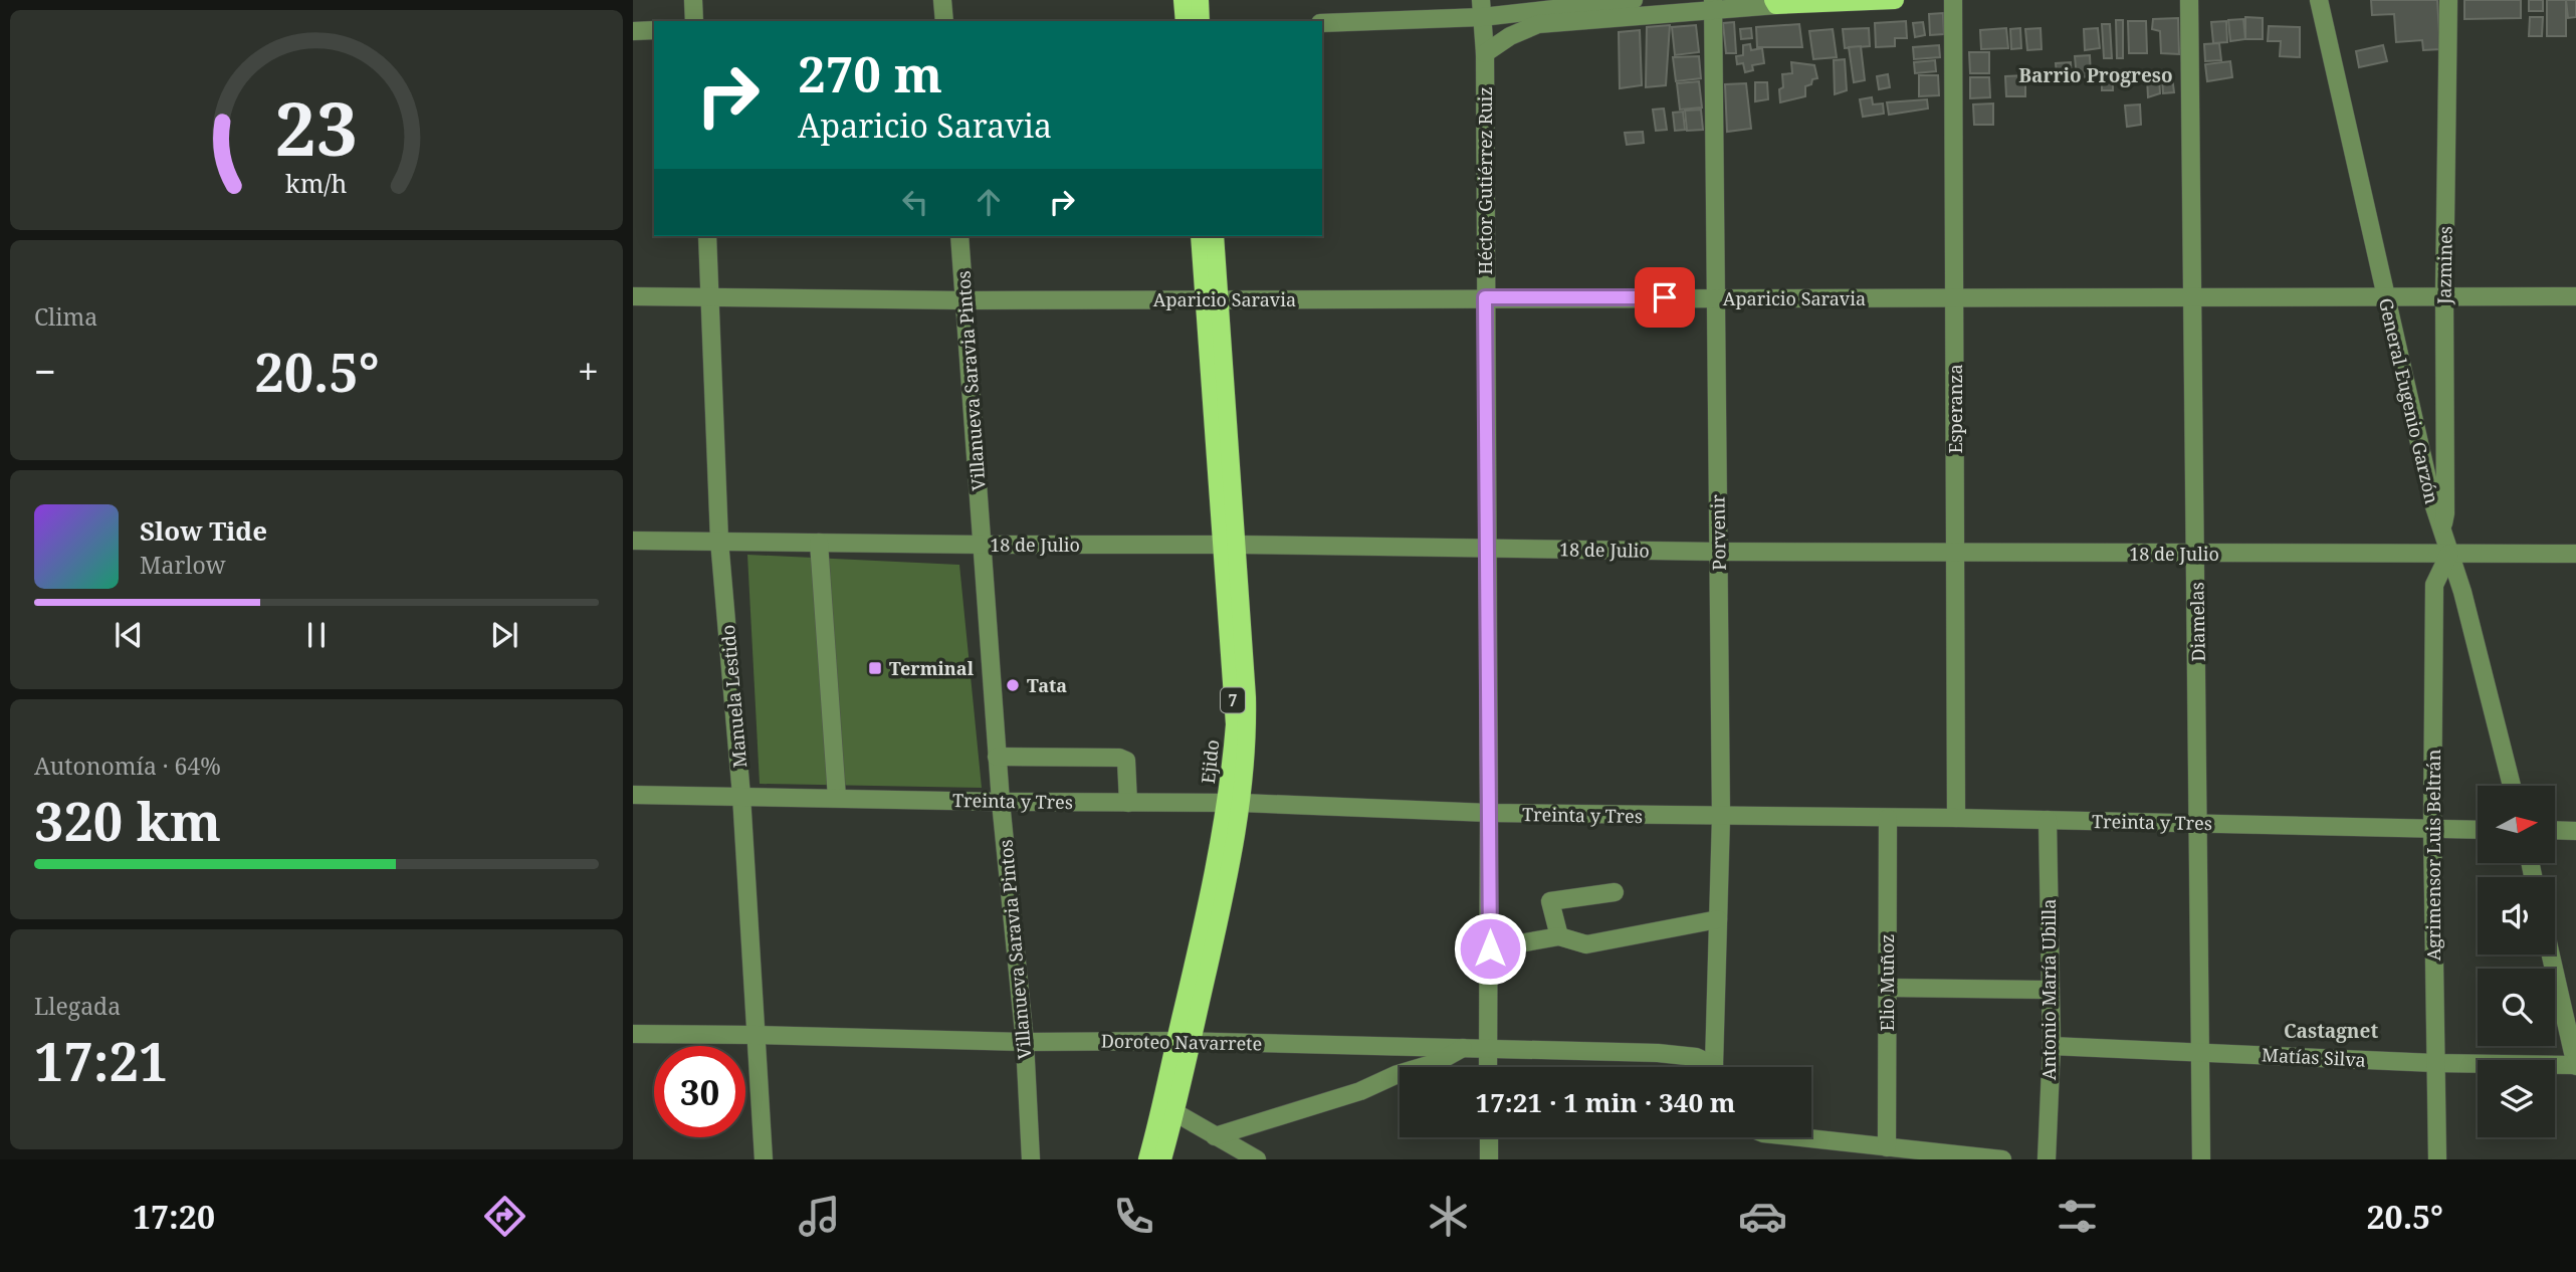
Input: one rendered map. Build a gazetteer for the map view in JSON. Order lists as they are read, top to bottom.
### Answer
{
  "streets": {
    "main road": ["7", "Ejido"],
    "street": [
      "Héctor Gutiérrez Ruiz",
      "Jazmines",
      "Aparicio Saravia",
      "Villanueva Saravia Pintos",
      "General Eugenio Garzón",
      "Esperanza",
      "Porvenir",
      "18 de Julio",
      "Diamelas",
      "Manuela Lestido",
      "Treinta y Tres",
      "Agrimensor Luis Beltrán",
      "Elio Muñoz",
      "Antonio María Ubilla",
      "Doroteo Navarrete",
      "Matías Silva"
    ]
  },
  "crossings": [
    ["Héctor Gutiérrez Ruiz", "Aparicio Saravia"],
    ["Héctor Gutiérrez Ruiz", "18 de Julio"],
    ["Héctor Gutiérrez Ruiz", "Treinta y Tres"],
    ["Héctor Gutiérrez Ruiz", "Doroteo Navarrete"],
    ["Jazmines", "Aparicio Saravia"],
    ["Jazmines", "General Eugenio Garzón"],
    ["Aparicio Saravia", "Villanueva Saravia Pintos"],
    ["Aparicio Saravia", "General Eugenio Garzón"],
    ["Aparicio Saravia", "Esperanza"],
    ["Aparicio Saravia", "Porvenir"],
    ["Aparicio Saravia", "Diamelas"],
    ["Aparicio Saravia", "Manuela Lestido"],
    ["Aparicio Saravia", "Ejido"],
    ["Villanueva Saravia Pintos", "18 de Julio"],
    ["Villanueva Saravia Pintos", "Treinta y Tres"],
    ["Villanueva Saravia Pintos", "Doroteo Navarrete"],
    ["General Eugenio Garzón", "18 de Julio"],
    ["General Eugenio Garzón", "Agrimensor Luis Beltrán"],
    ["Esperanza", "18 de Julio"],
    ["Esperanza", "Treinta y Tres"],
    ["Porvenir", "18 de Julio"],
    ["Porvenir", "Treinta y Tres"],
    ["18 de Julio", "Diamelas"],
    ["18 de Julio", "Manuela Lestido"],
    ["18 de Julio", "Ejido"],
    ["18 de Julio", "Agrimensor Luis Beltrán"],
    ["Diamelas", "Treinta y Tres"],
    ["Diamelas", "Matías Silva"],
    ["Manuela Lestido", "Treinta y Tres"],
    ["Manuela Lestido", "Doroteo Navarrete"],
    ["Ejido", "Treinta y Tres"],
    ["Ejido", "Doroteo Navarrete"],
    ["Treinta y Tres", "Agrimensor Luis Beltrán"],
    ["Treinta y Tres", "Elio Muñoz"],
    ["Treinta y Tres", "Antonio María Ubilla"],
    ["Agrimensor Luis Beltrán", "Matías Silva"],
    ["Antonio María Ubilla", "Matías Silva"]
  ],
  "districts": ["Barrio Progreso", "Castagnet"],
  "places": {
    "transit": ["Terminal"],
    "other": ["Tata"]
  },
  "north": "right",
  "page": {
    "turn": ["270 m", "Aparicio Saravia"],
    "tile": [
      "Clima",
      ["Autonomía · 64%", "320 km"],
      ["Llegada", "17:21"]
    ],
    "heat": ["−", "20.5°", "+"],
    "song": ["Slow Tide", "Marlow"],
    "limit": "30",
    "trip": "17:21 · 1 min · 340 m",
    "tabs": ["17:20", "20.5°"],
    "gauge": ["23", "km/h"]
  }
}
